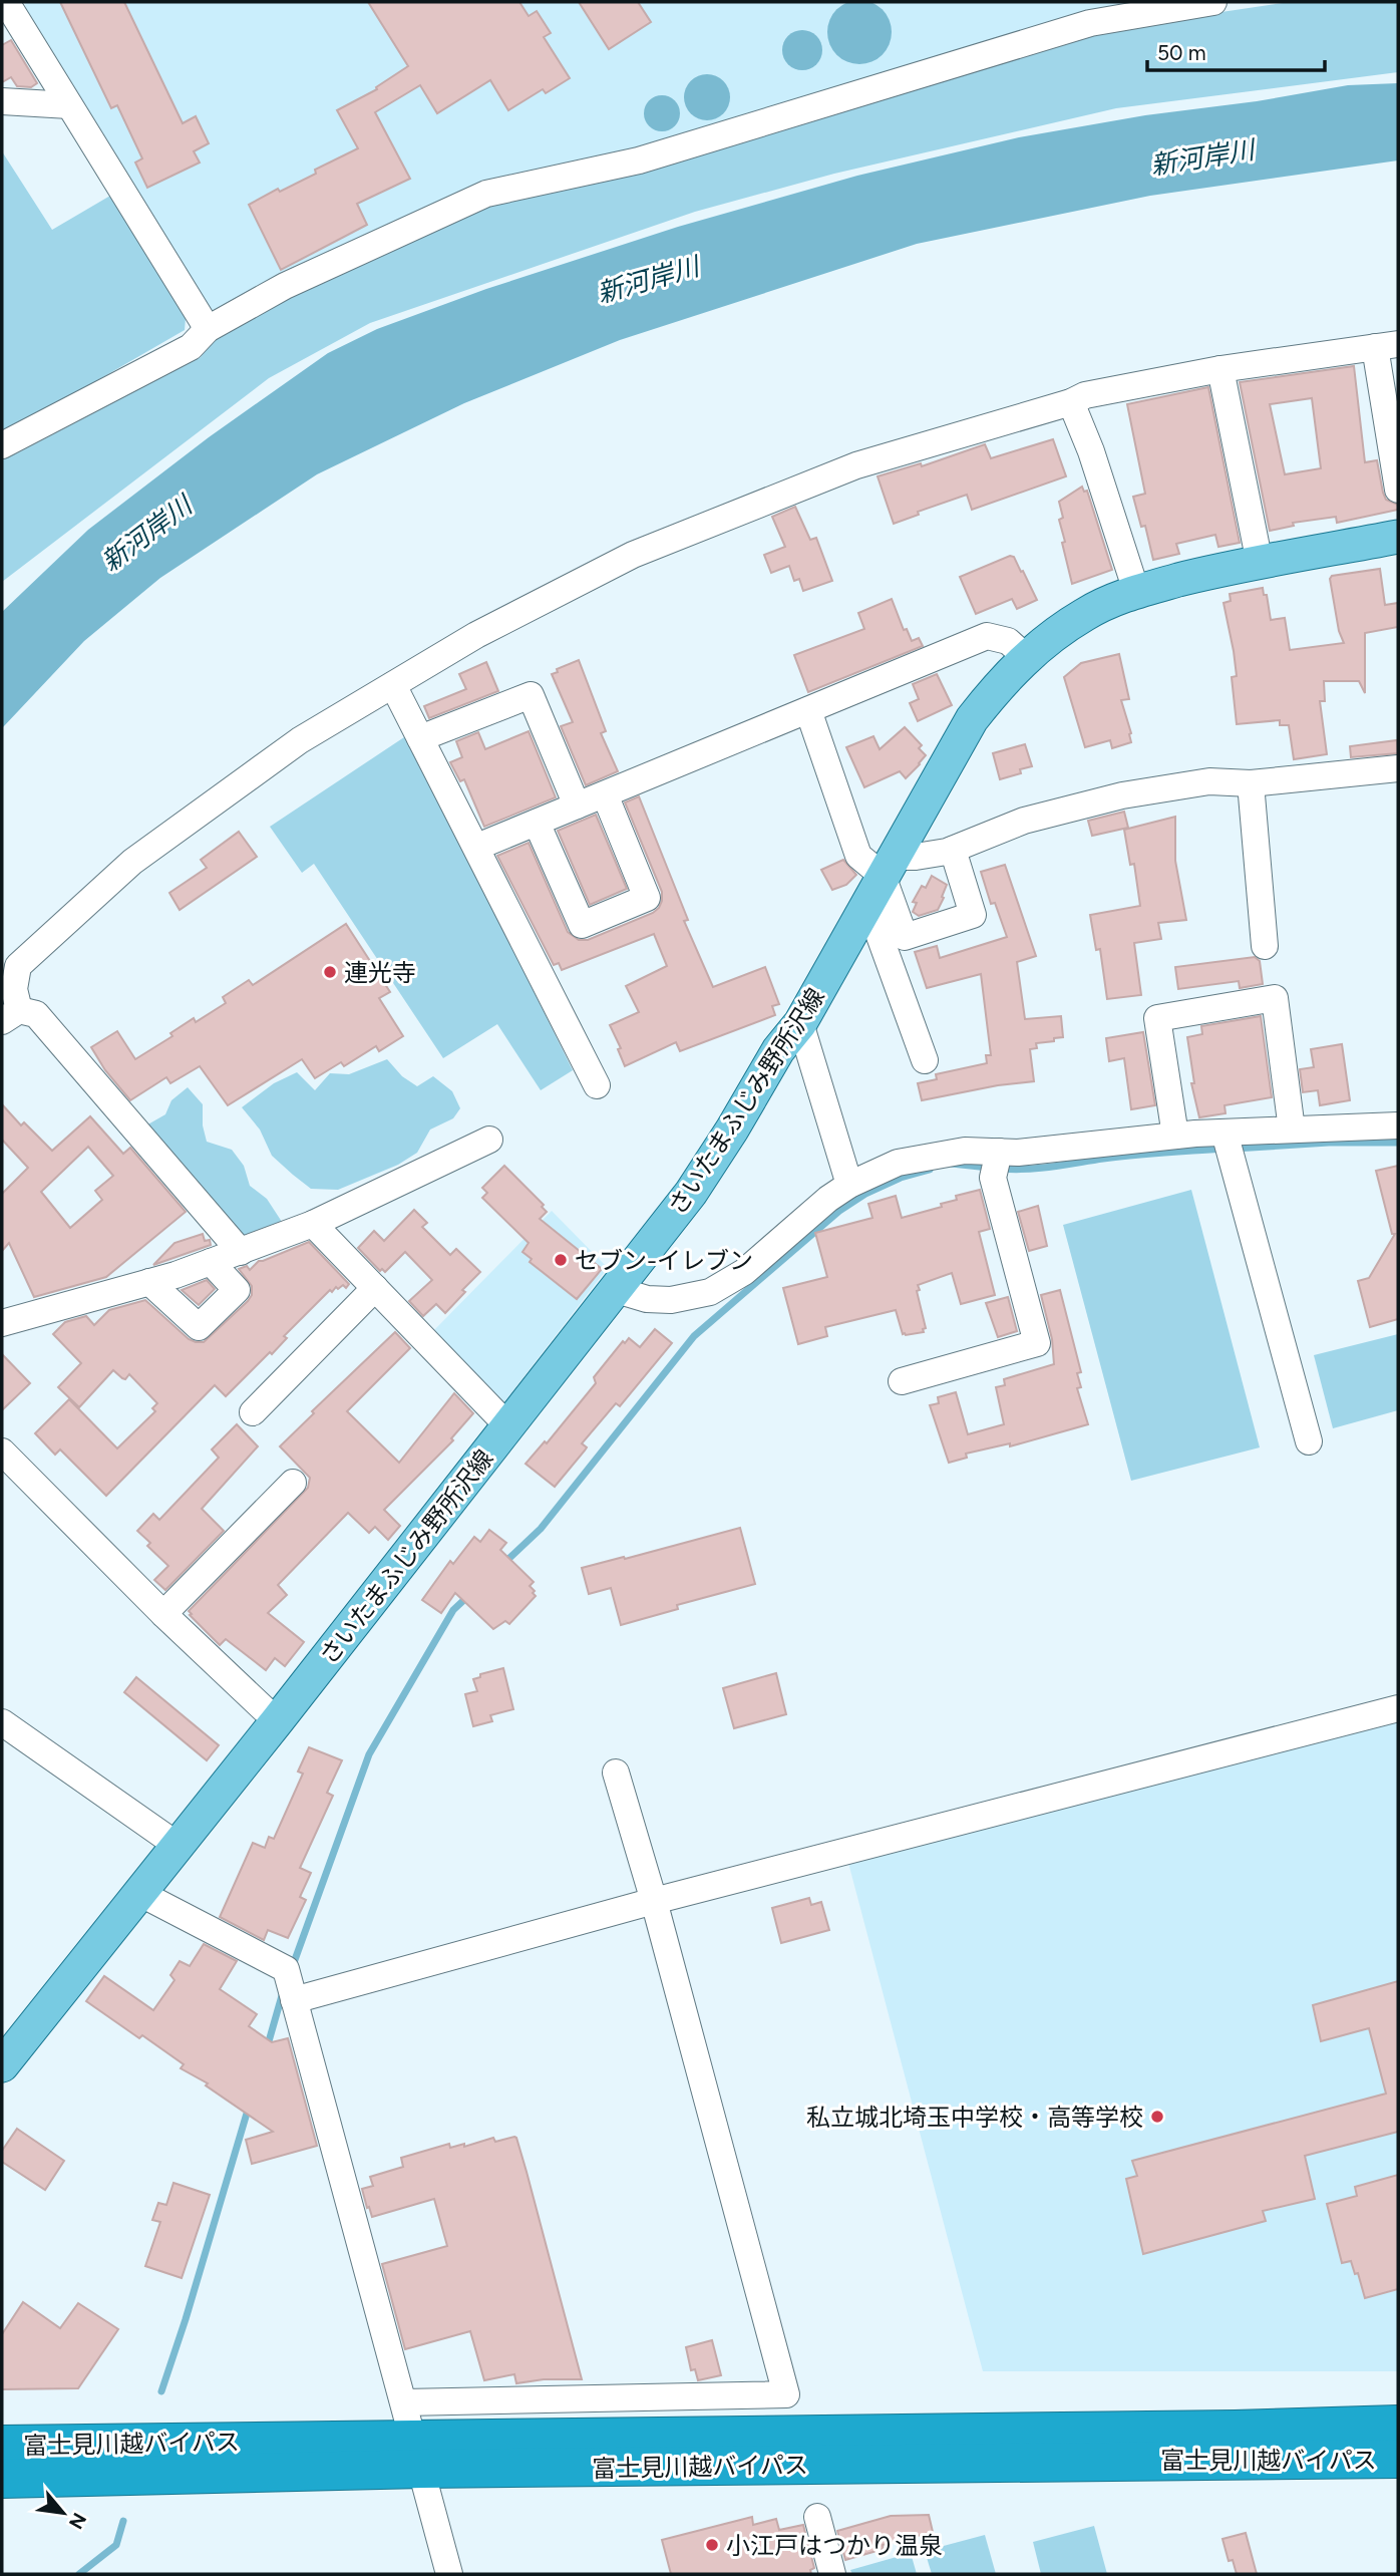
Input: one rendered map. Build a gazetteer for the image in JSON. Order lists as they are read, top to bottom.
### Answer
{
  "streets": {
    "highway": ["富士見川越バイパス"],
    "main road": ["さいたまふじみ野所沢線"]
  },
  "water": ["新河岸川"],
  "places": [
    "連光寺",
    "セブン-イレブン",
    "私立城北埼玉中学校・高等学校",
    "小江戸はつかり温泉"
  ],
  "scale_bar": "50 m",
  "north": "bottom right"
}
